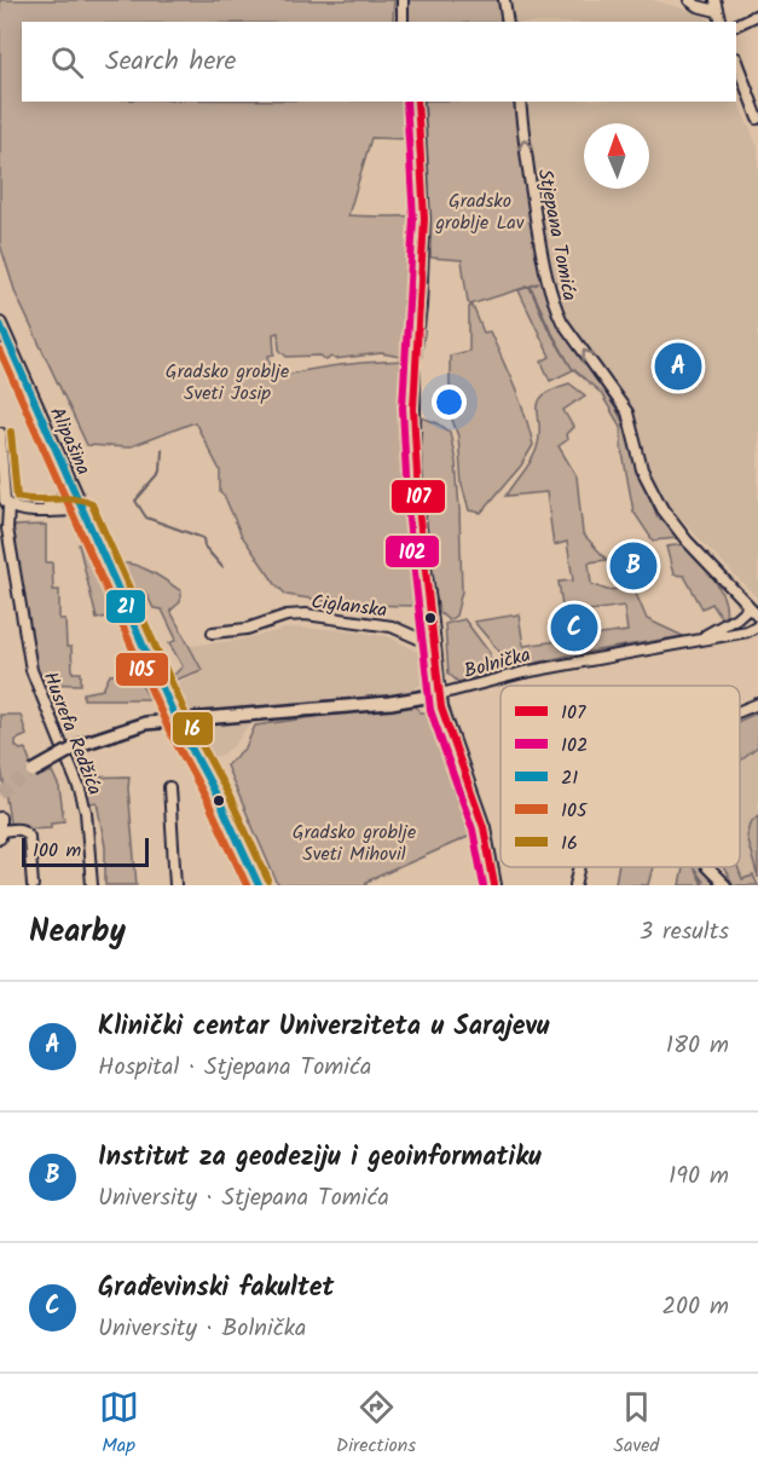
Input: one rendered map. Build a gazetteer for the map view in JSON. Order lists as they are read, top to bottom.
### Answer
{
  "streets": {
    "main road": ["Alipašina", "Bolnička"],
    "street": ["Stjepana Tomića", "Ciglanska", "Husrefa Redžića"]
  },
  "crossings": [
    ["Stjepana Tomića", "Bolnička"]
  ],
  "one_way": ["Stjepana Tomića"],
  "parks": ["Gradsko groblje Lav", "Gradsko groblje Sveti Josip", "Gradsko groblje Sveti Mihovil"],
  "lines": [
    "transit line 107",
    "transit line 102",
    "transit line 21",
    "transit line 105",
    "transit line 16"
  ],
  "legend": [
    "107",
    "102",
    "21",
    "105",
    "16"
  ],
  "scale_bar": "100 m",
  "north": "top",
  "page": {
    "search": "Search here",
    "pins": ["A", "B", "C"],
    "scale": "100 m",
    "heading": ["Nearby", "3 results"],
    "list": [
      {
        "mark": "A",
        "name": "Klinički centar Univerziteta u Sarajevu",
        "note": "Hospital · Stjepana Tomića",
        "value": "180 m"
      },
      {
        "mark": "B",
        "name": "Institut za geodeziju i geoinformatiku",
        "note": "University · Stjepana Tomića",
        "value": "190 m"
      },
      {
        "mark": "C",
        "name": "Građevinski fakultet",
        "note": "University · Bolnička",
        "value": "200 m"
      }
    ],
    "nav": ["Map", "Directions", "Saved"]
  }
}
